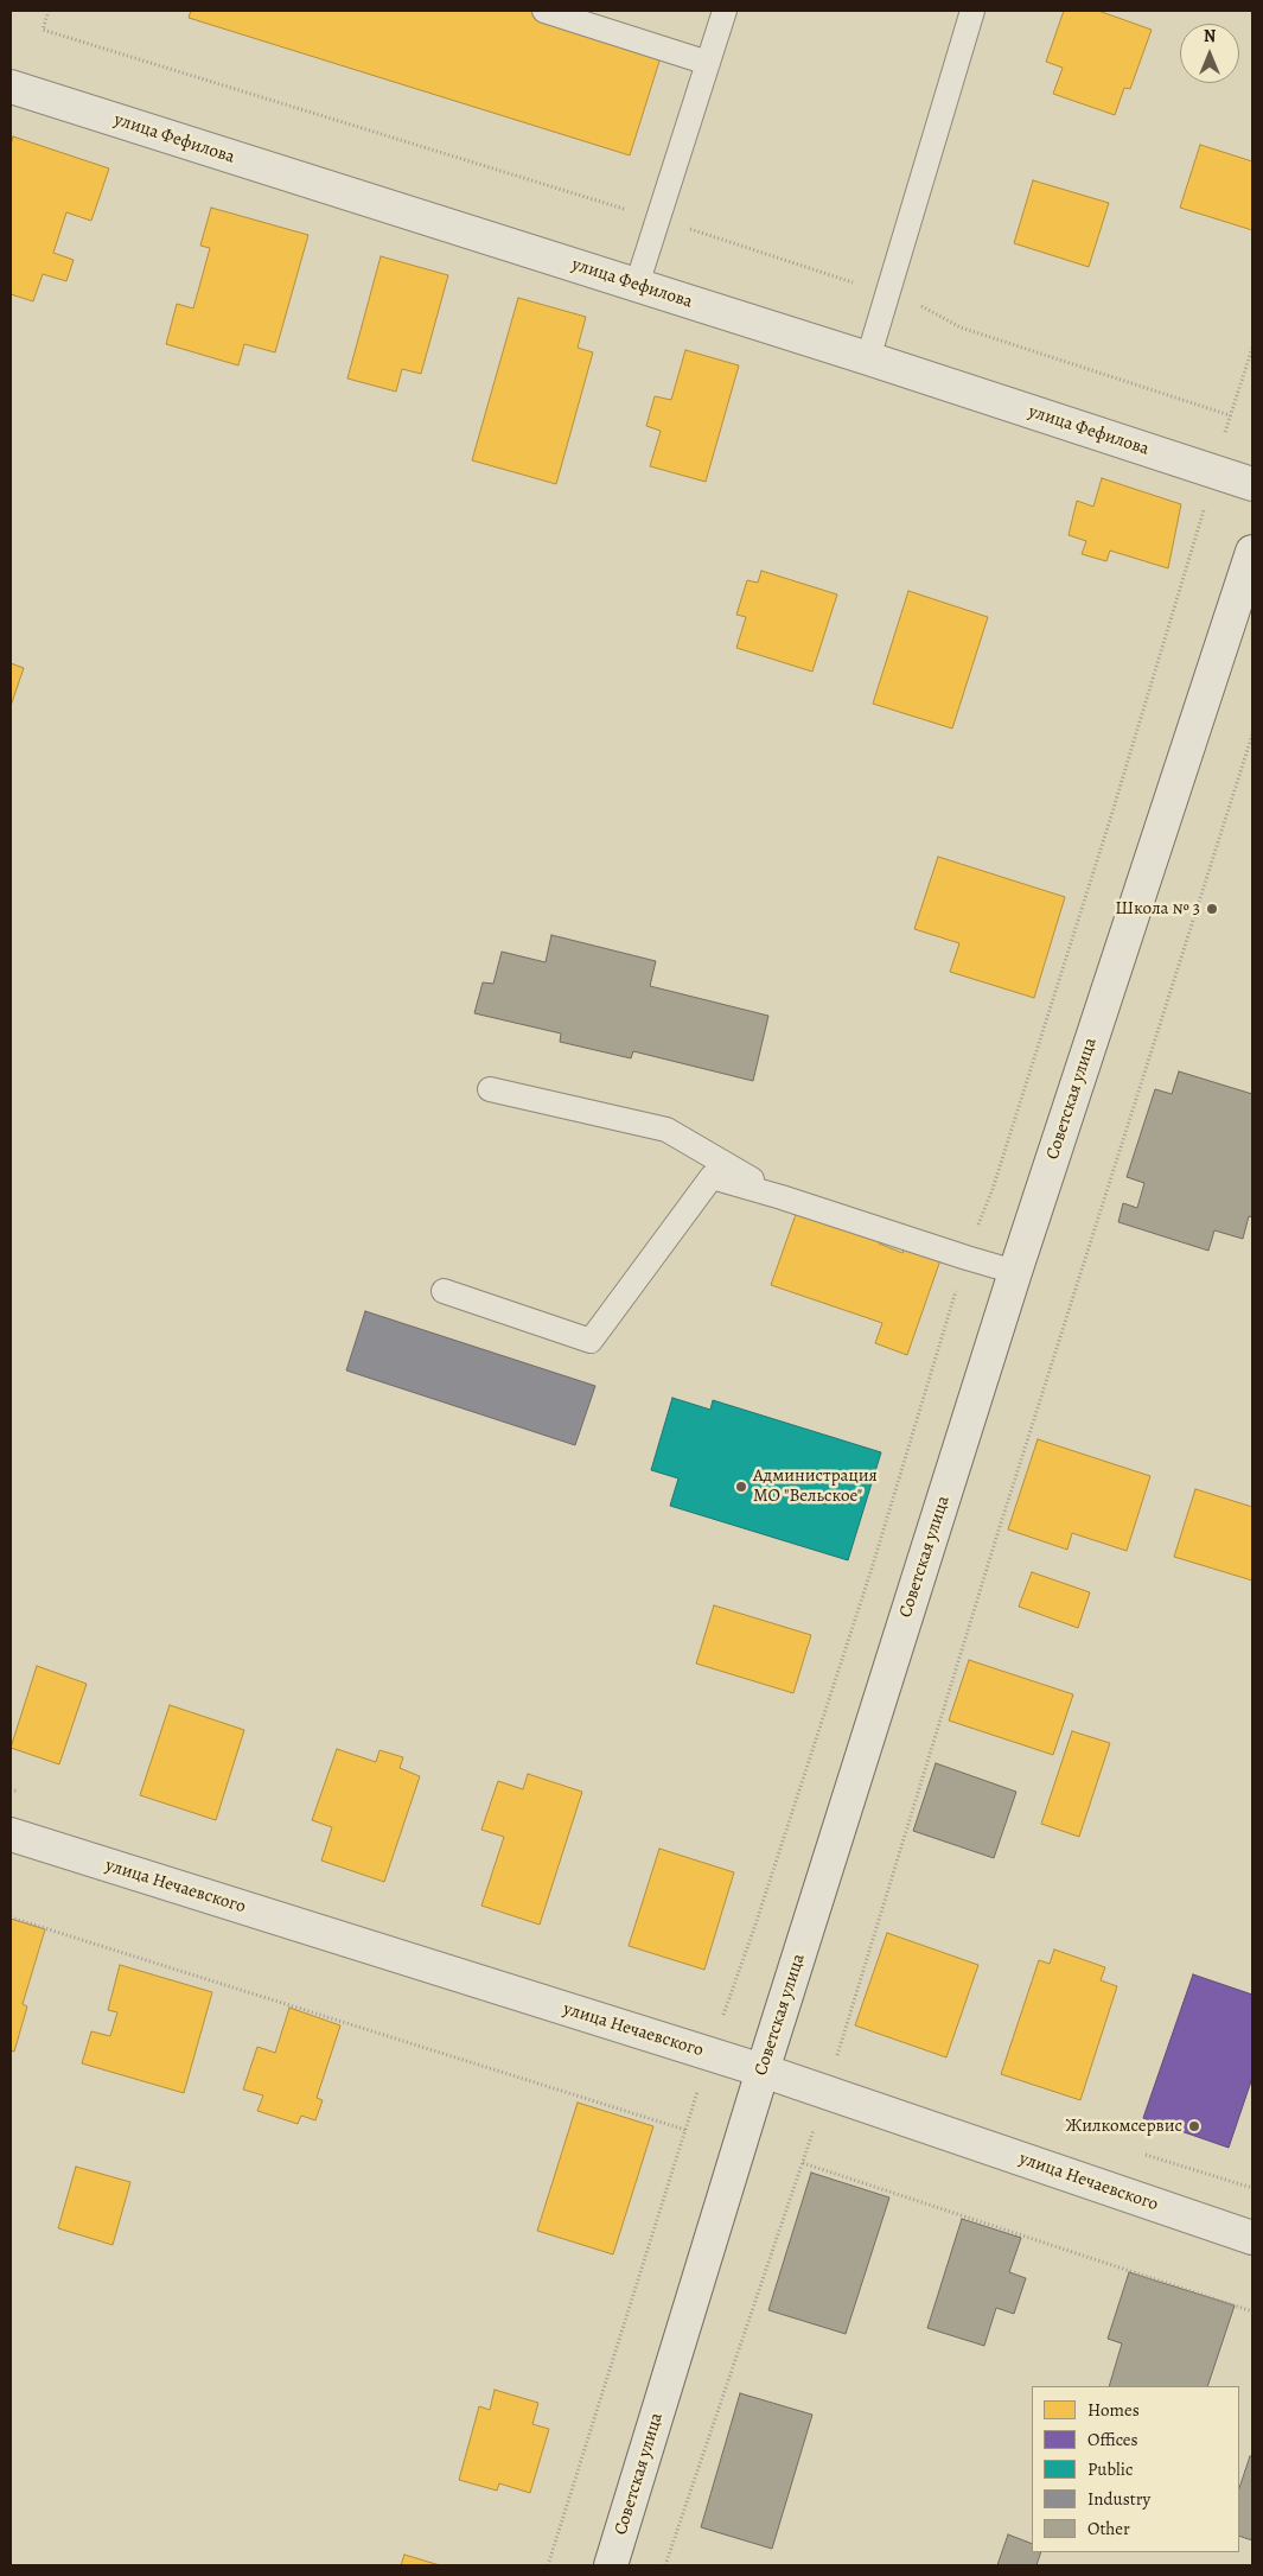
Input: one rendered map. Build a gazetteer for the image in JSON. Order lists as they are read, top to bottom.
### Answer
{
  "streets": {
    "street": ["улица Фефилова", "Советская улица", "улица Нечаевского"]
  },
  "crossings": [
    ["Советская улица", "улица Нечаевского"]
  ],
  "places": ["Школа № 3", "Администрация МО \"Вельское\"", "Жилкомсервис"],
  "legend": [
    "Homes",
    "Offices",
    "Public",
    "Industry",
    "Other"
  ],
  "north": "top"
}
